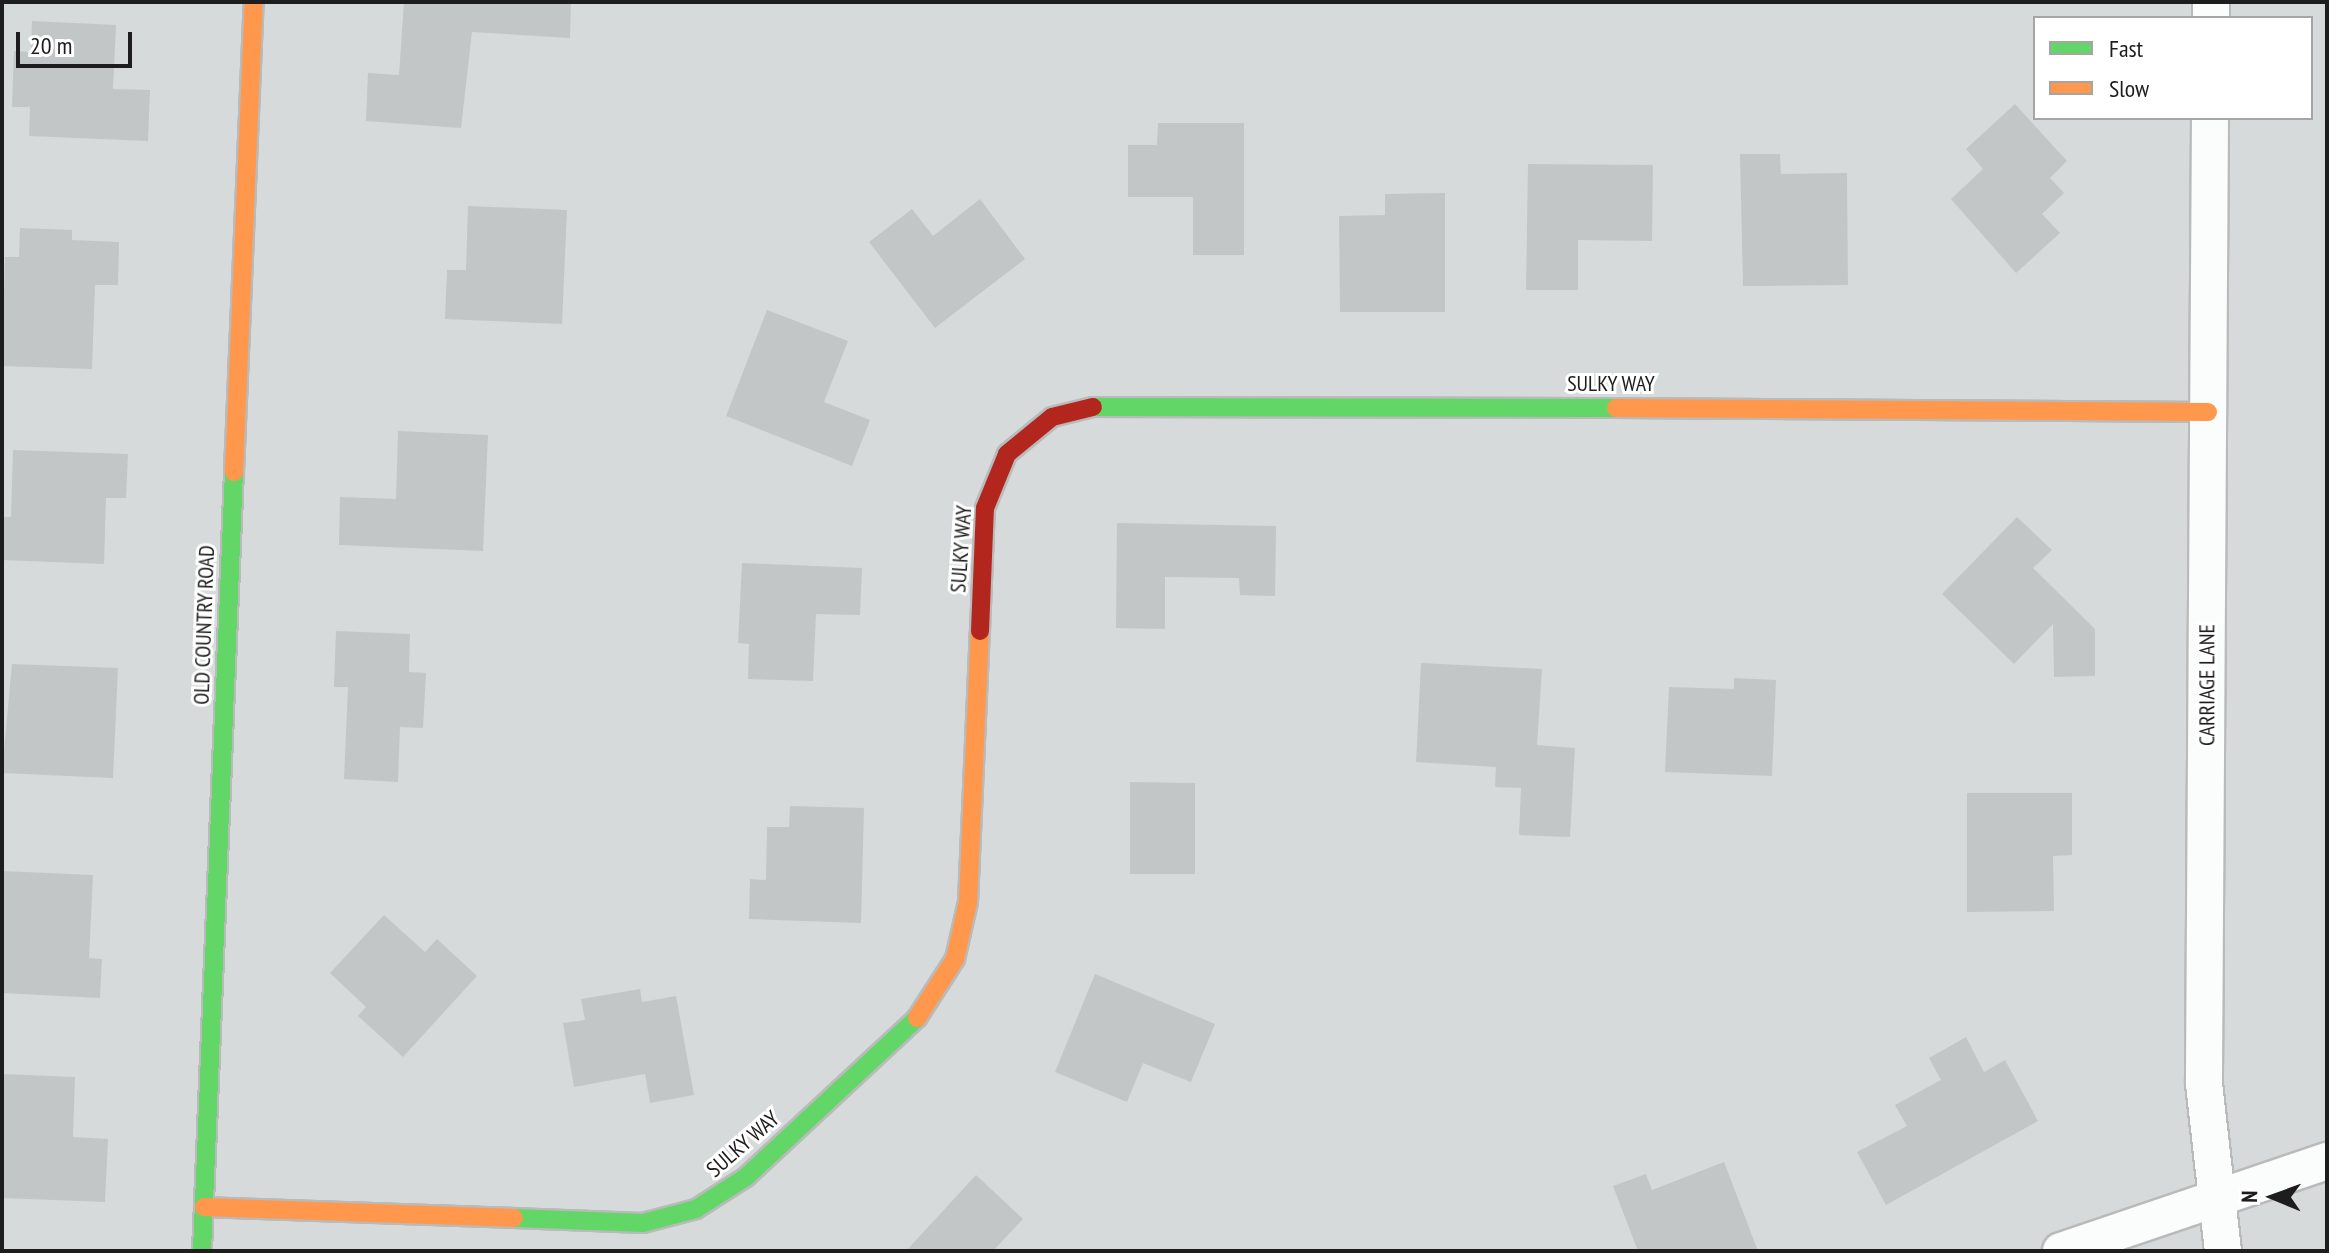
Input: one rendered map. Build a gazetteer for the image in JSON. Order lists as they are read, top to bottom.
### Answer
{
  "streets": {
    "street": ["SULKY WAY", "OLD COUNTRY ROAD", "CARRIAGE LANE"]
  },
  "crossings": [
    ["SULKY WAY", "OLD COUNTRY ROAD"],
    ["SULKY WAY", "CARRIAGE LANE"]
  ],
  "legend": ["Fast", "Slow"],
  "scale_bar": "20 m",
  "north": "left"
}
